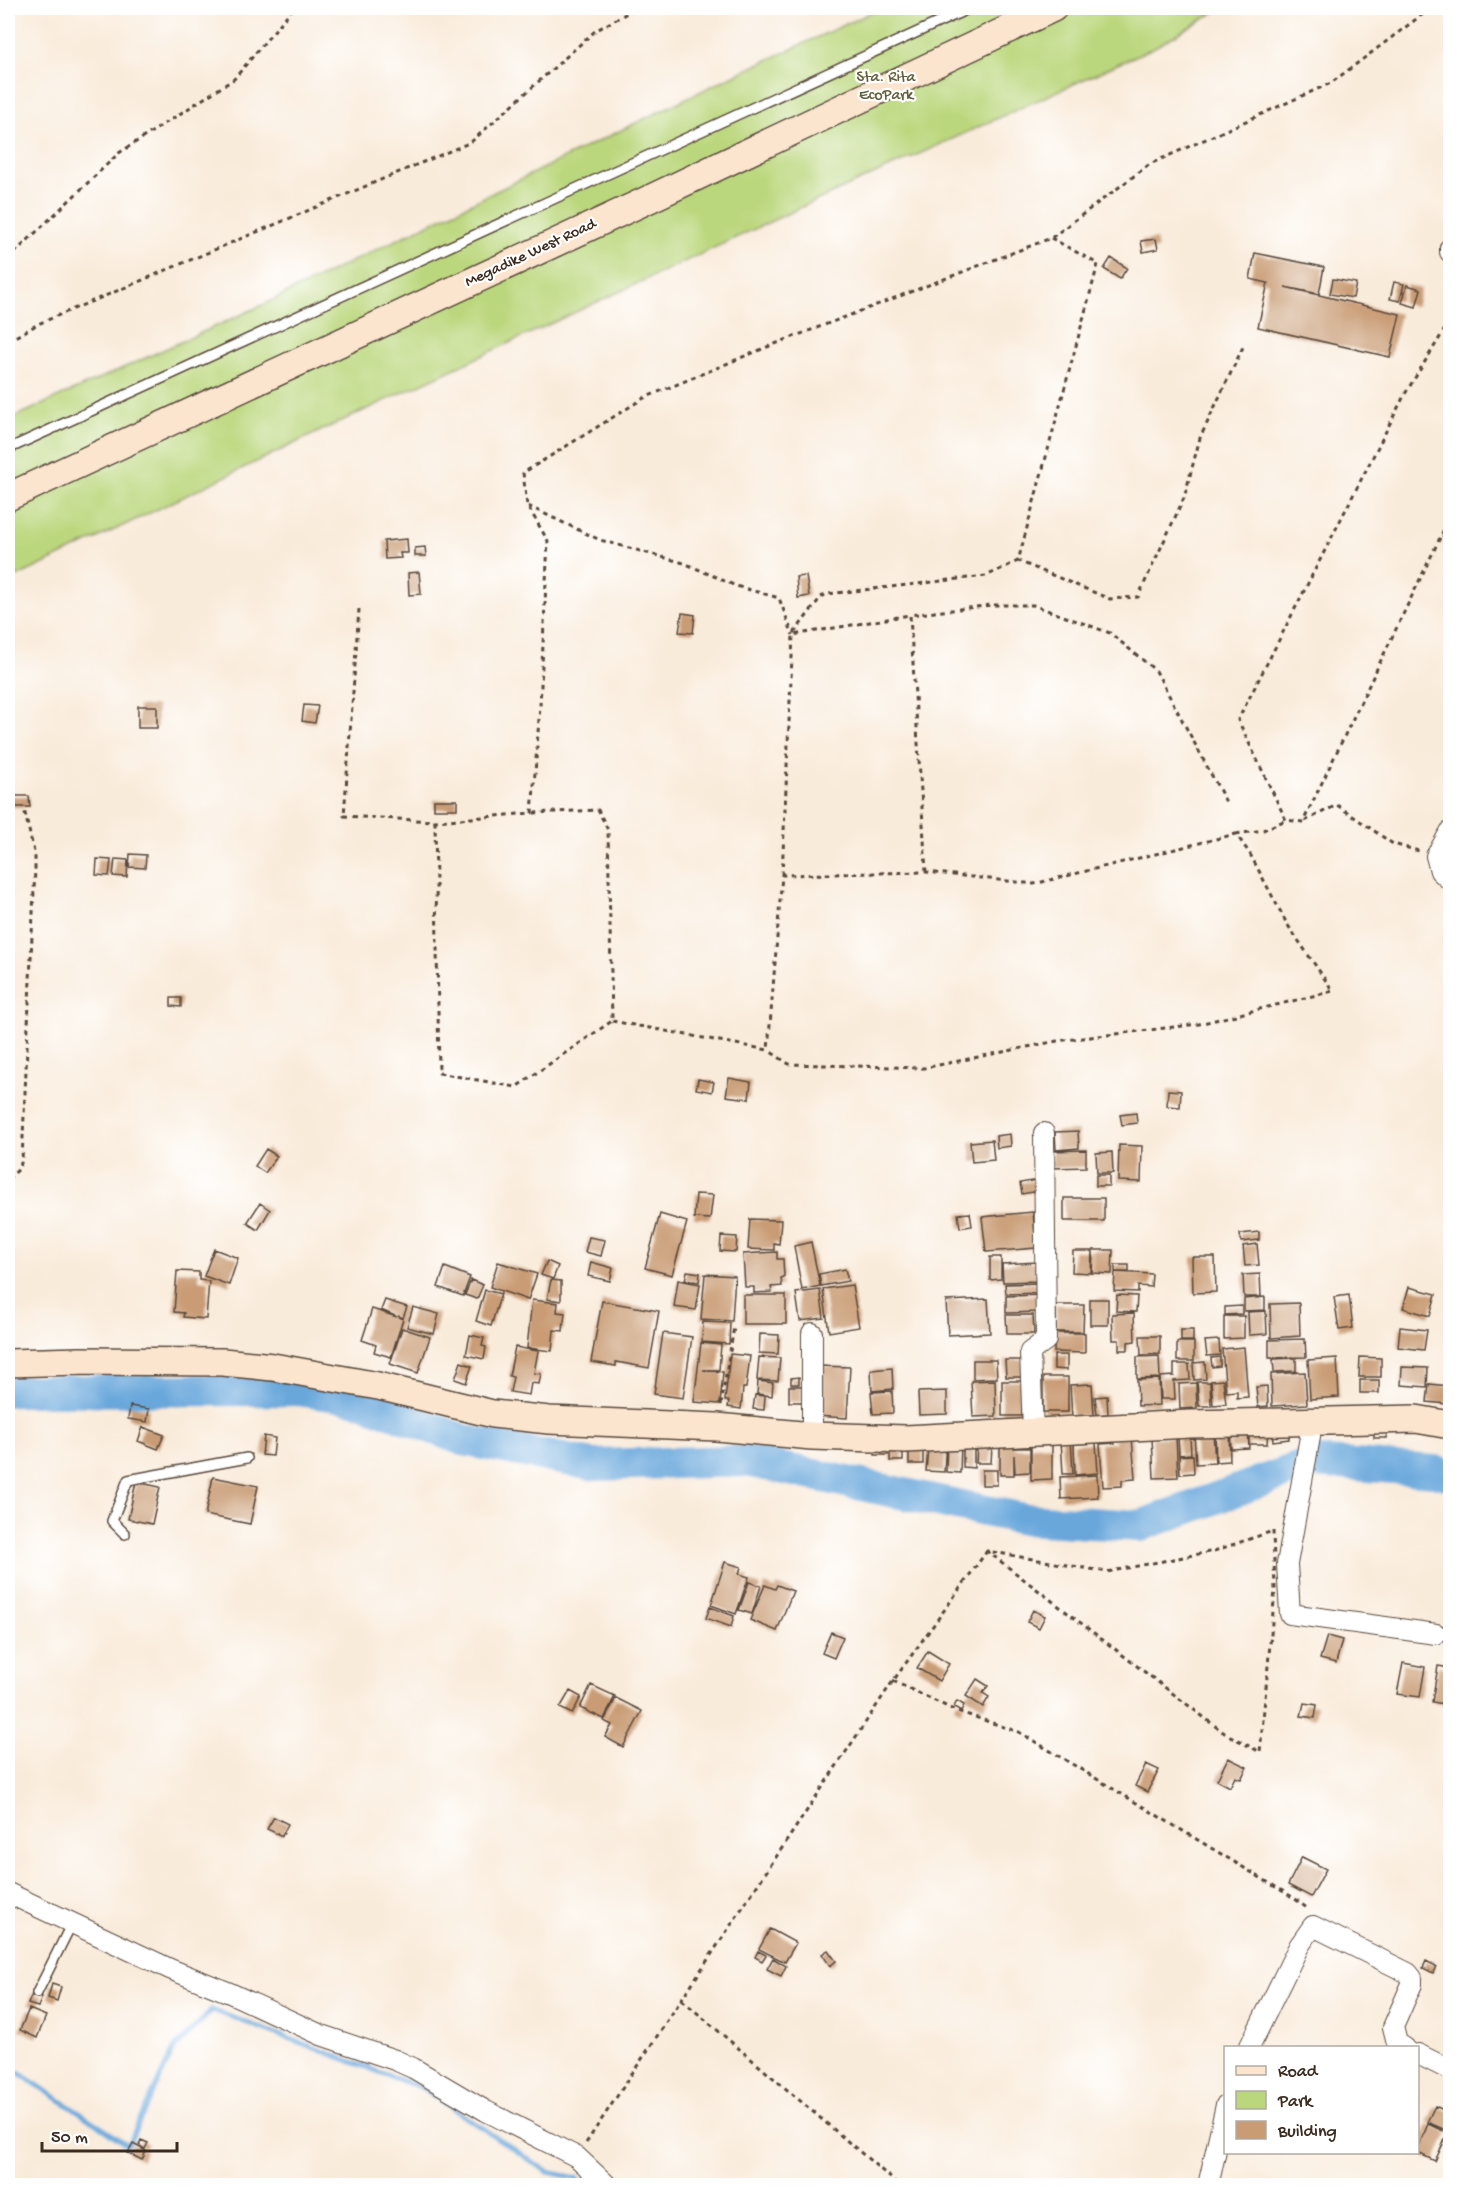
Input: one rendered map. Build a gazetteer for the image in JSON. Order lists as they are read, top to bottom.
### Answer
{
  "streets": {
    "street": ["Megadike West Road"]
  },
  "parks": ["Sta. Rita EcoPark"],
  "legend": ["Road", "Park", "Building"],
  "scale_bar": "50 m"
}
